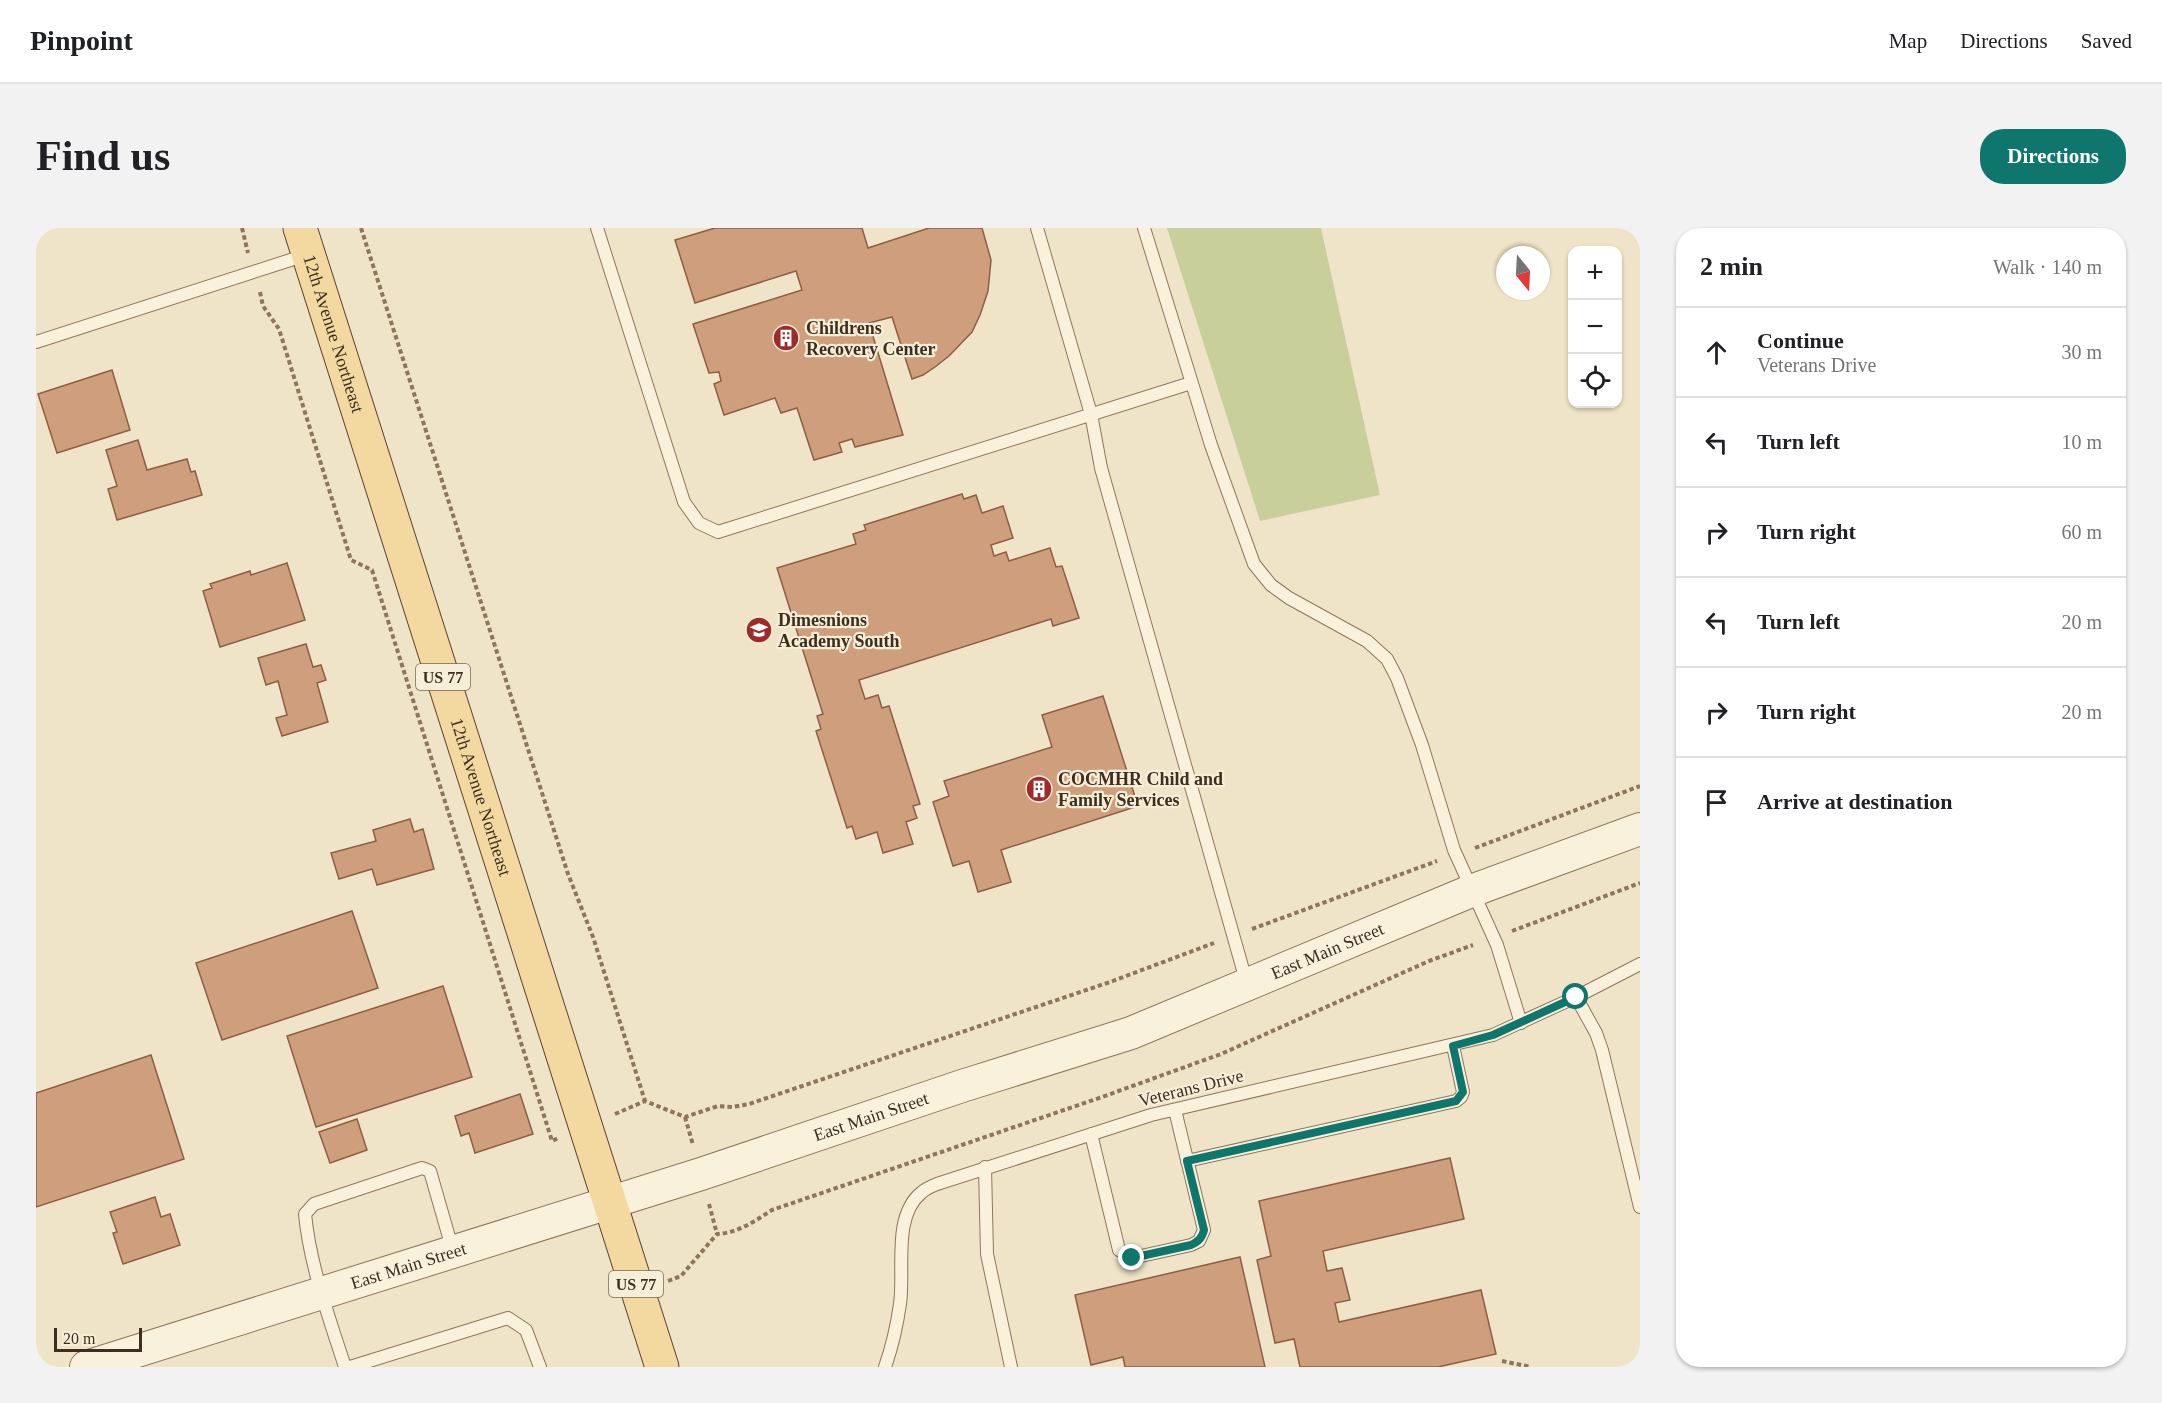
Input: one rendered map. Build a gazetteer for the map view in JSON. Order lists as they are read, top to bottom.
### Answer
{
  "streets": {
    "main road": ["12th Avenue Northeast", "US 77"],
    "street": ["East Main Street"],
    "lane": ["Veterans Drive"]
  },
  "crossings": [
    ["12th Avenue Northeast", "East Main Street"]
  ],
  "places": {
    "building": ["Childrens Recovery Center", "COCMHR Child and Family Services"],
    "school or university": ["Dimesnions Academy South"]
  },
  "scale_bar": "20 m",
  "north": "bottom",
  "page": {
    "header": "Pinpoint",
    "nav": ["Map", "Directions", "Saved"],
    "buttons": "Directions",
    "title": "Find us",
    "heading": ["2 min", "Walk · 140 m"],
    "map_buttons": ["+", "−"],
    "list": [
      ["Continue", "Veterans Drive", "30 m"],
      ["Turn left", "10 m"],
      ["Turn right", "60 m"],
      ["Turn left", "20 m"],
      ["Turn right", "20 m"],
      "Arrive at destination"
    ],
    "scale": "20 m"
  }
}
